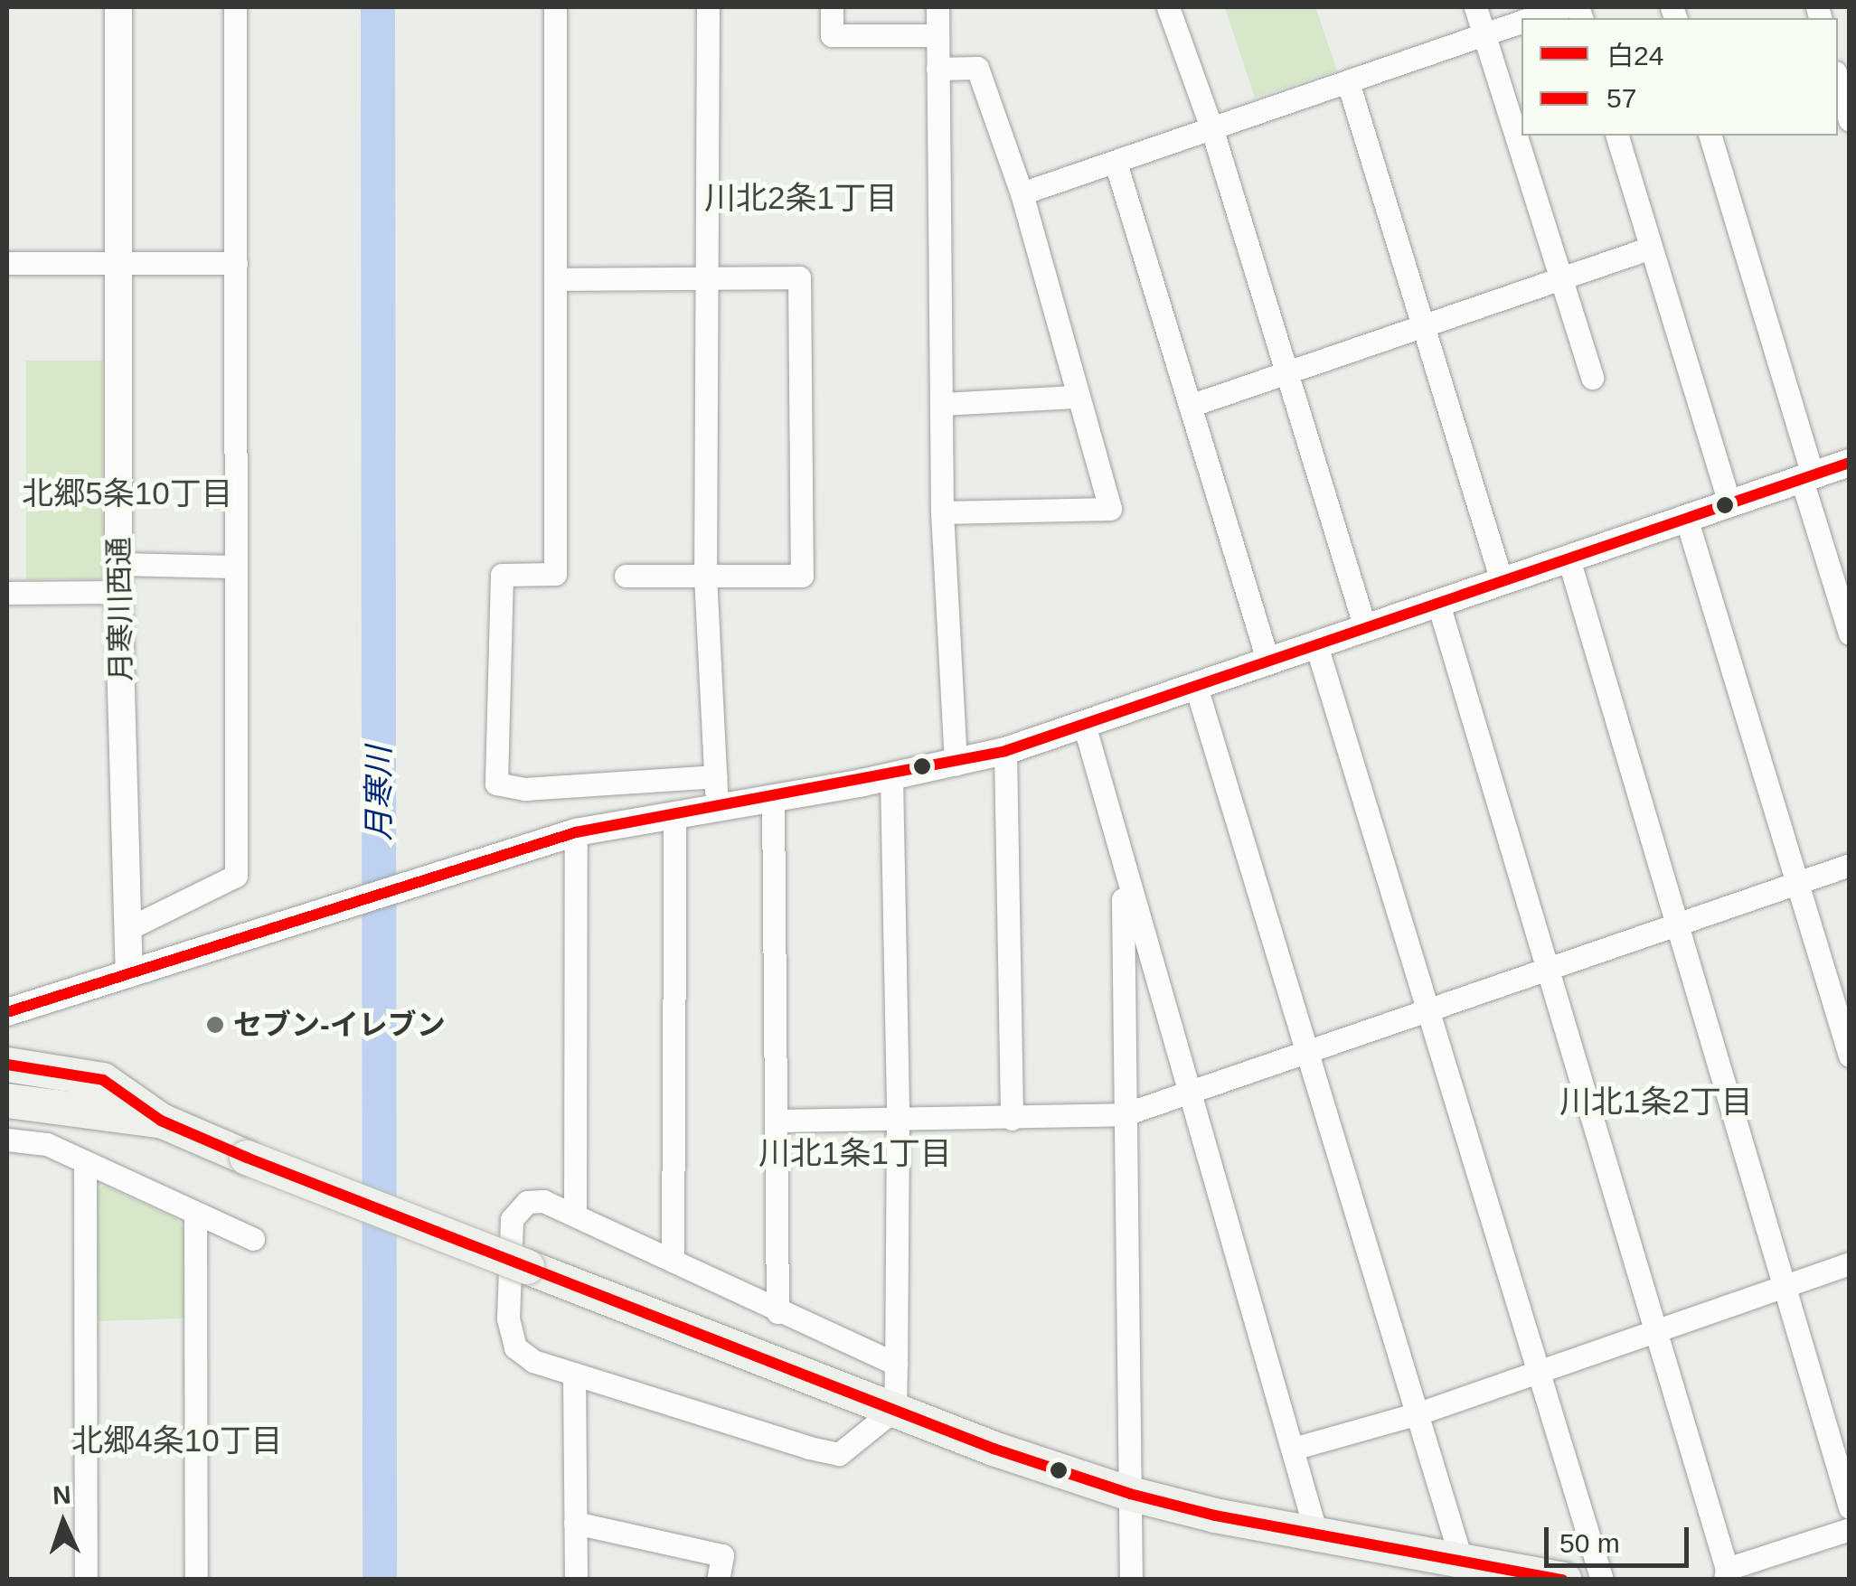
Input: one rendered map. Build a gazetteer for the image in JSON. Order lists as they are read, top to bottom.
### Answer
{
  "streets": {
    "street": ["月寒川西通"]
  },
  "districts": [
    "川北2条1丁目",
    "北郷5条10丁目",
    "川北1条2丁目",
    "川北1条1丁目",
    "北郷4条10丁目"
  ],
  "water": ["月寒川"],
  "places": ["セブン-イレブン"],
  "lines": ["transit line 白24", "transit line 57"],
  "legend": ["白24", "57"],
  "scale_bar": "50 m",
  "north": "top"
}
